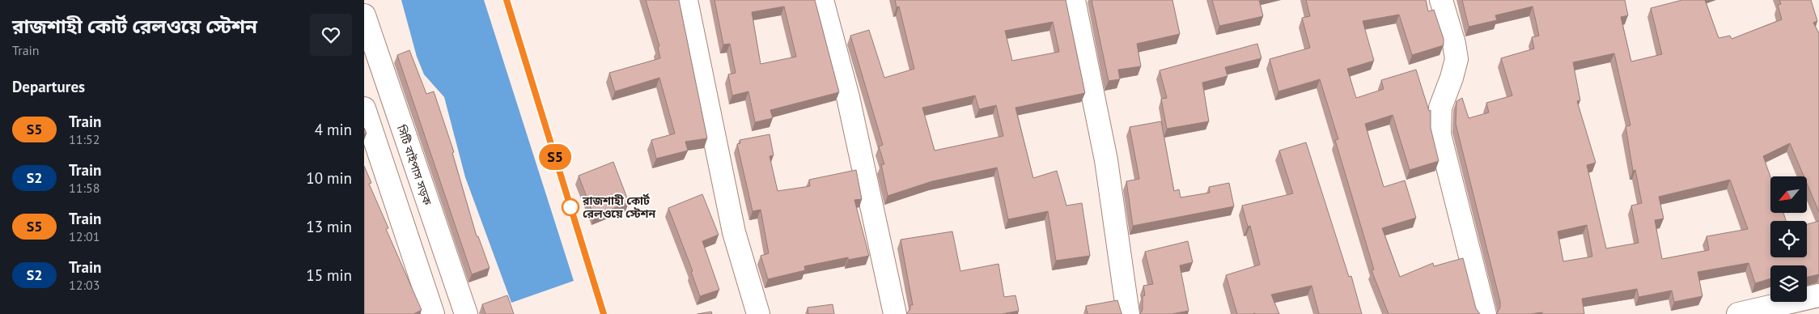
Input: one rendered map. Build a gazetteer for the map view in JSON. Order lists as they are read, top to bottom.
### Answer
{
  "streets": {
    "street": ["সিটি বাইপাস সড়ক"]
  },
  "places": ["রাজশাহী কোর্ট রেলওয়ে স্টেশন"],
  "north": "bottom left",
  "page": {
    "heading": [
      ["রাজশাহী কোর্ট রেলওয়ে স্টেশন", "Train"],
      "Departures"
    ],
    "on_map": "S5",
    "list": [
      {
        "mark": "S5",
        "name": "Train",
        "note": "11:52",
        "value": "4 min"
      },
      {
        "mark": "S2",
        "name": "Train",
        "note": "11:58",
        "value": "10 min"
      },
      {
        "mark": "S5",
        "name": "Train",
        "note": "12:01",
        "value": "13 min"
      },
      {
        "mark": "S2",
        "name": "Train",
        "note": "12:03",
        "value": "15 min"
      }
    ]
  }
}
